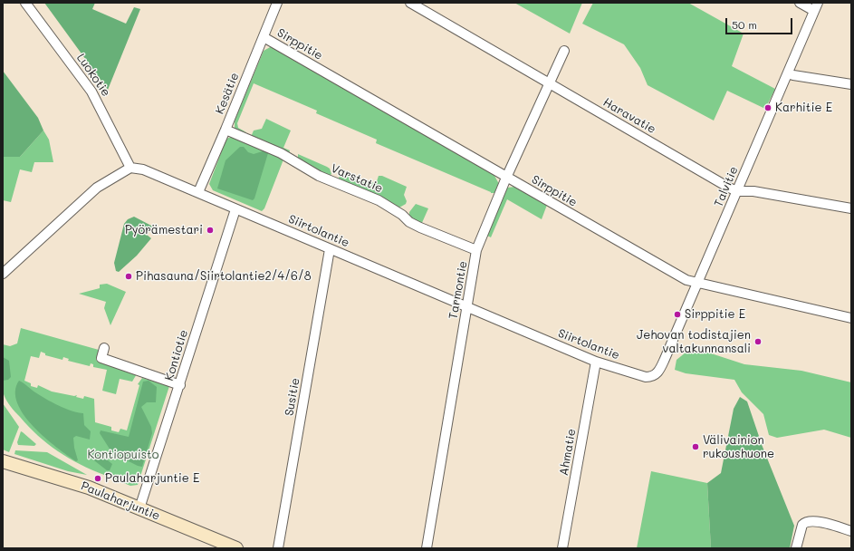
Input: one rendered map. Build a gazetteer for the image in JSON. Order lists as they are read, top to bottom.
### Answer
{
  "streets": {
    "street": [
      "Sirppitie",
      "Luokotie",
      "Kesätie",
      "Haravatie",
      "Varstatie",
      "Talvitie",
      "Siirtolantie",
      "Tarmontie",
      "Kontiotie",
      "Susitie",
      "Ahmatie",
      "Paulaharjuntie"
    ]
  },
  "crossings": [
    ["Sirppitie", "Kesätie"],
    ["Sirppitie", "Talvitie"],
    ["Sirppitie", "Tarmontie"],
    ["Luokotie", "Siirtolantie"],
    ["Kesätie", "Varstatie"],
    ["Kesätie", "Siirtolantie"],
    ["Haravatie", "Talvitie"],
    ["Haravatie", "Tarmontie"],
    ["Varstatie", "Tarmontie"],
    ["Talvitie", "Siirtolantie"],
    ["Siirtolantie", "Tarmontie"],
    ["Siirtolantie", "Kontiotie"],
    ["Siirtolantie", "Susitie"],
    ["Siirtolantie", "Ahmatie"],
    ["Kontiotie", "Paulaharjuntie"]
  ],
  "parks": ["Kontiopuisto"],
  "places": [
    "Karhitie E",
    "Pyörämestari",
    "Pihasauna/Siirtolantie2/4/6/8",
    "Sirppitie E",
    "Jehovan todistajien valtakunnansali",
    "Välivainion rukoushuone",
    "Paulaharjuntie E"
  ],
  "scale_bar": "50 m"
}
